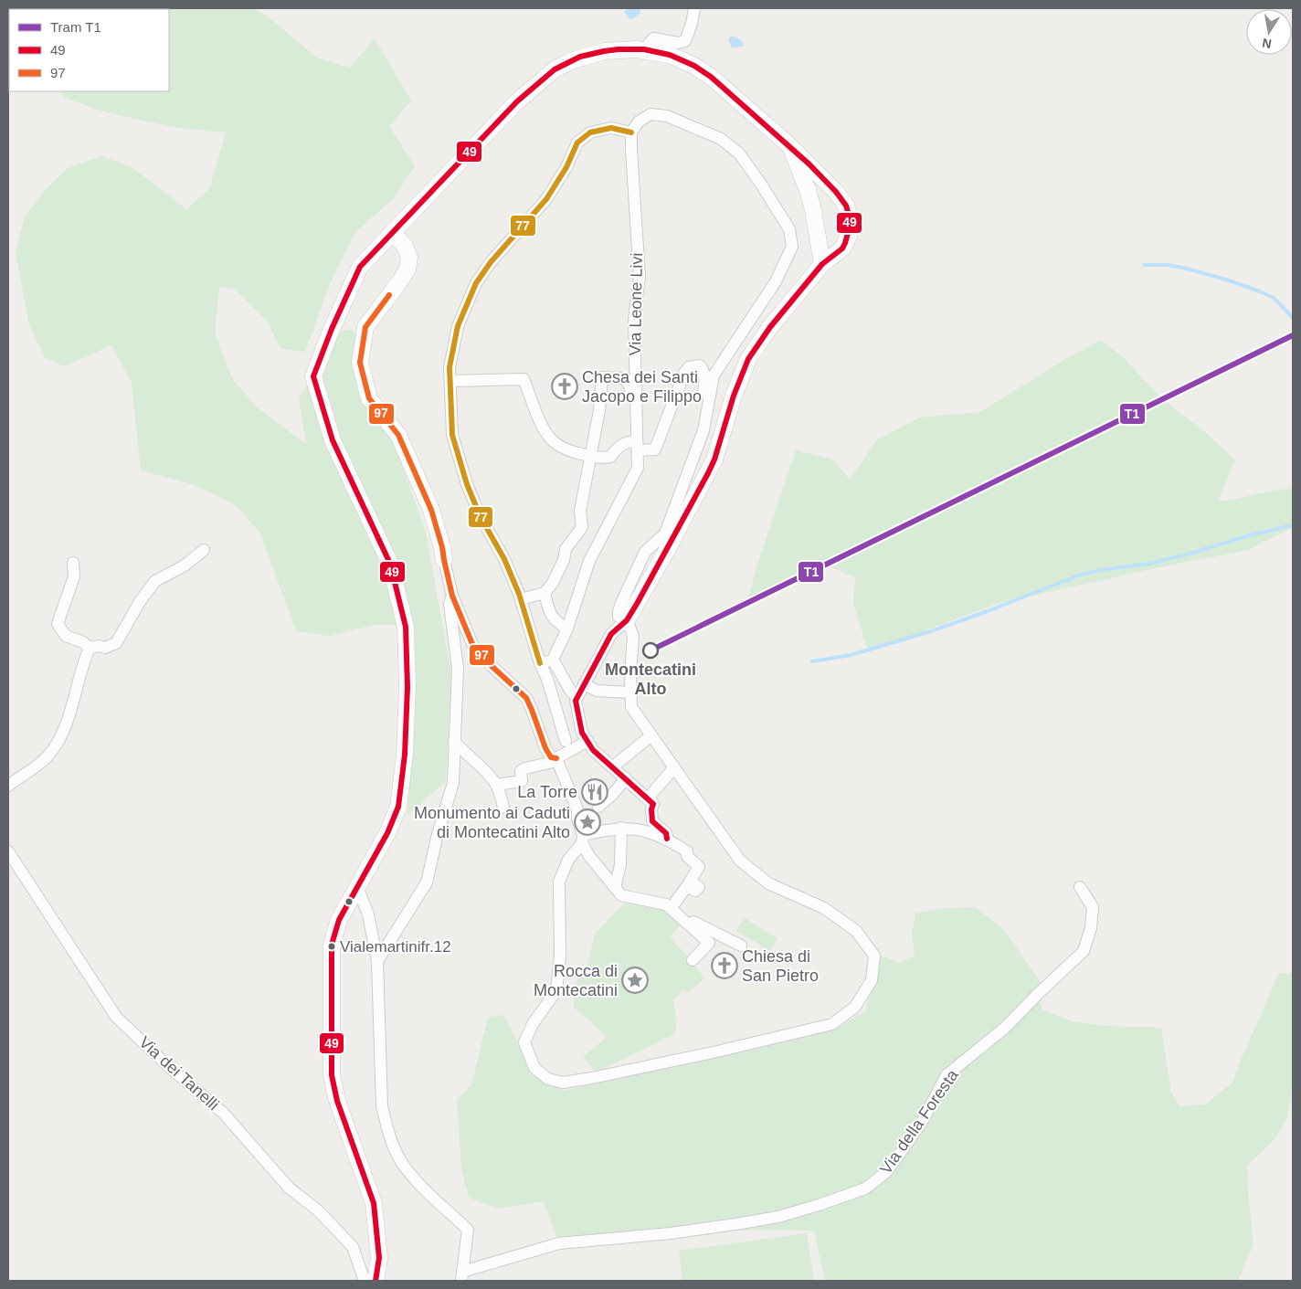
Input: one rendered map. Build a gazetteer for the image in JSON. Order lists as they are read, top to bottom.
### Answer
{
  "streets": {
    "street": ["Via Leone Livi", "Via dei Tanelli", "Via della Foresta"]
  },
  "places": {
    "church": ["Chesa dei Santi Jacopo e Filippo", "Chiesa di San Pietro"],
    "other": ["Montecatini Alto", "Vialemartinifr.12"],
    "restaurant": ["La Torre"],
    "place": ["Monumento ai Caduti di Montecatini Alto", "Rocca di Montecatini"]
  },
  "lines": [
    "transit line 49",
    "transit line 77",
    "transit line 97",
    "tram line T1"
  ],
  "legend": ["Tram T1", "49", "97"],
  "north": "bottom"
}
